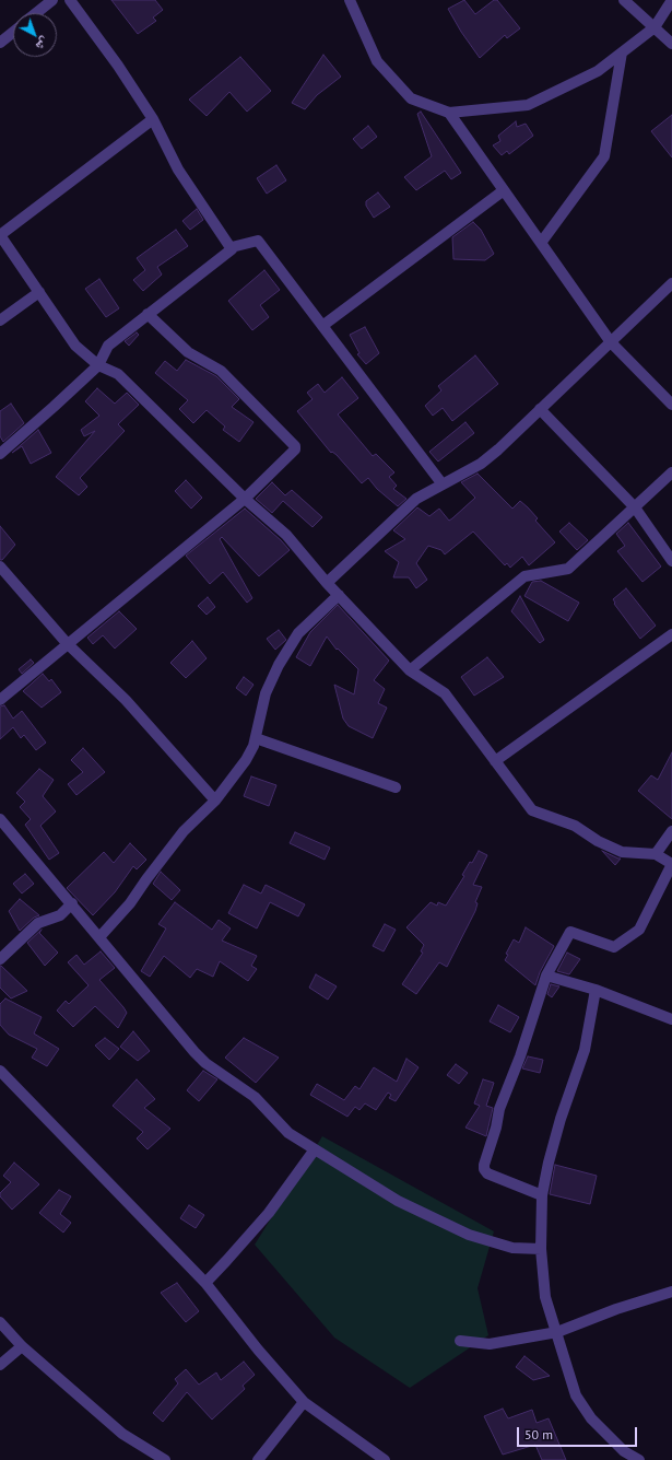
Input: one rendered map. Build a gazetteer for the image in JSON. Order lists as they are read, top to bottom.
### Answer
{
  "scale_bar": "50 m",
  "north": "bottom right"
}
